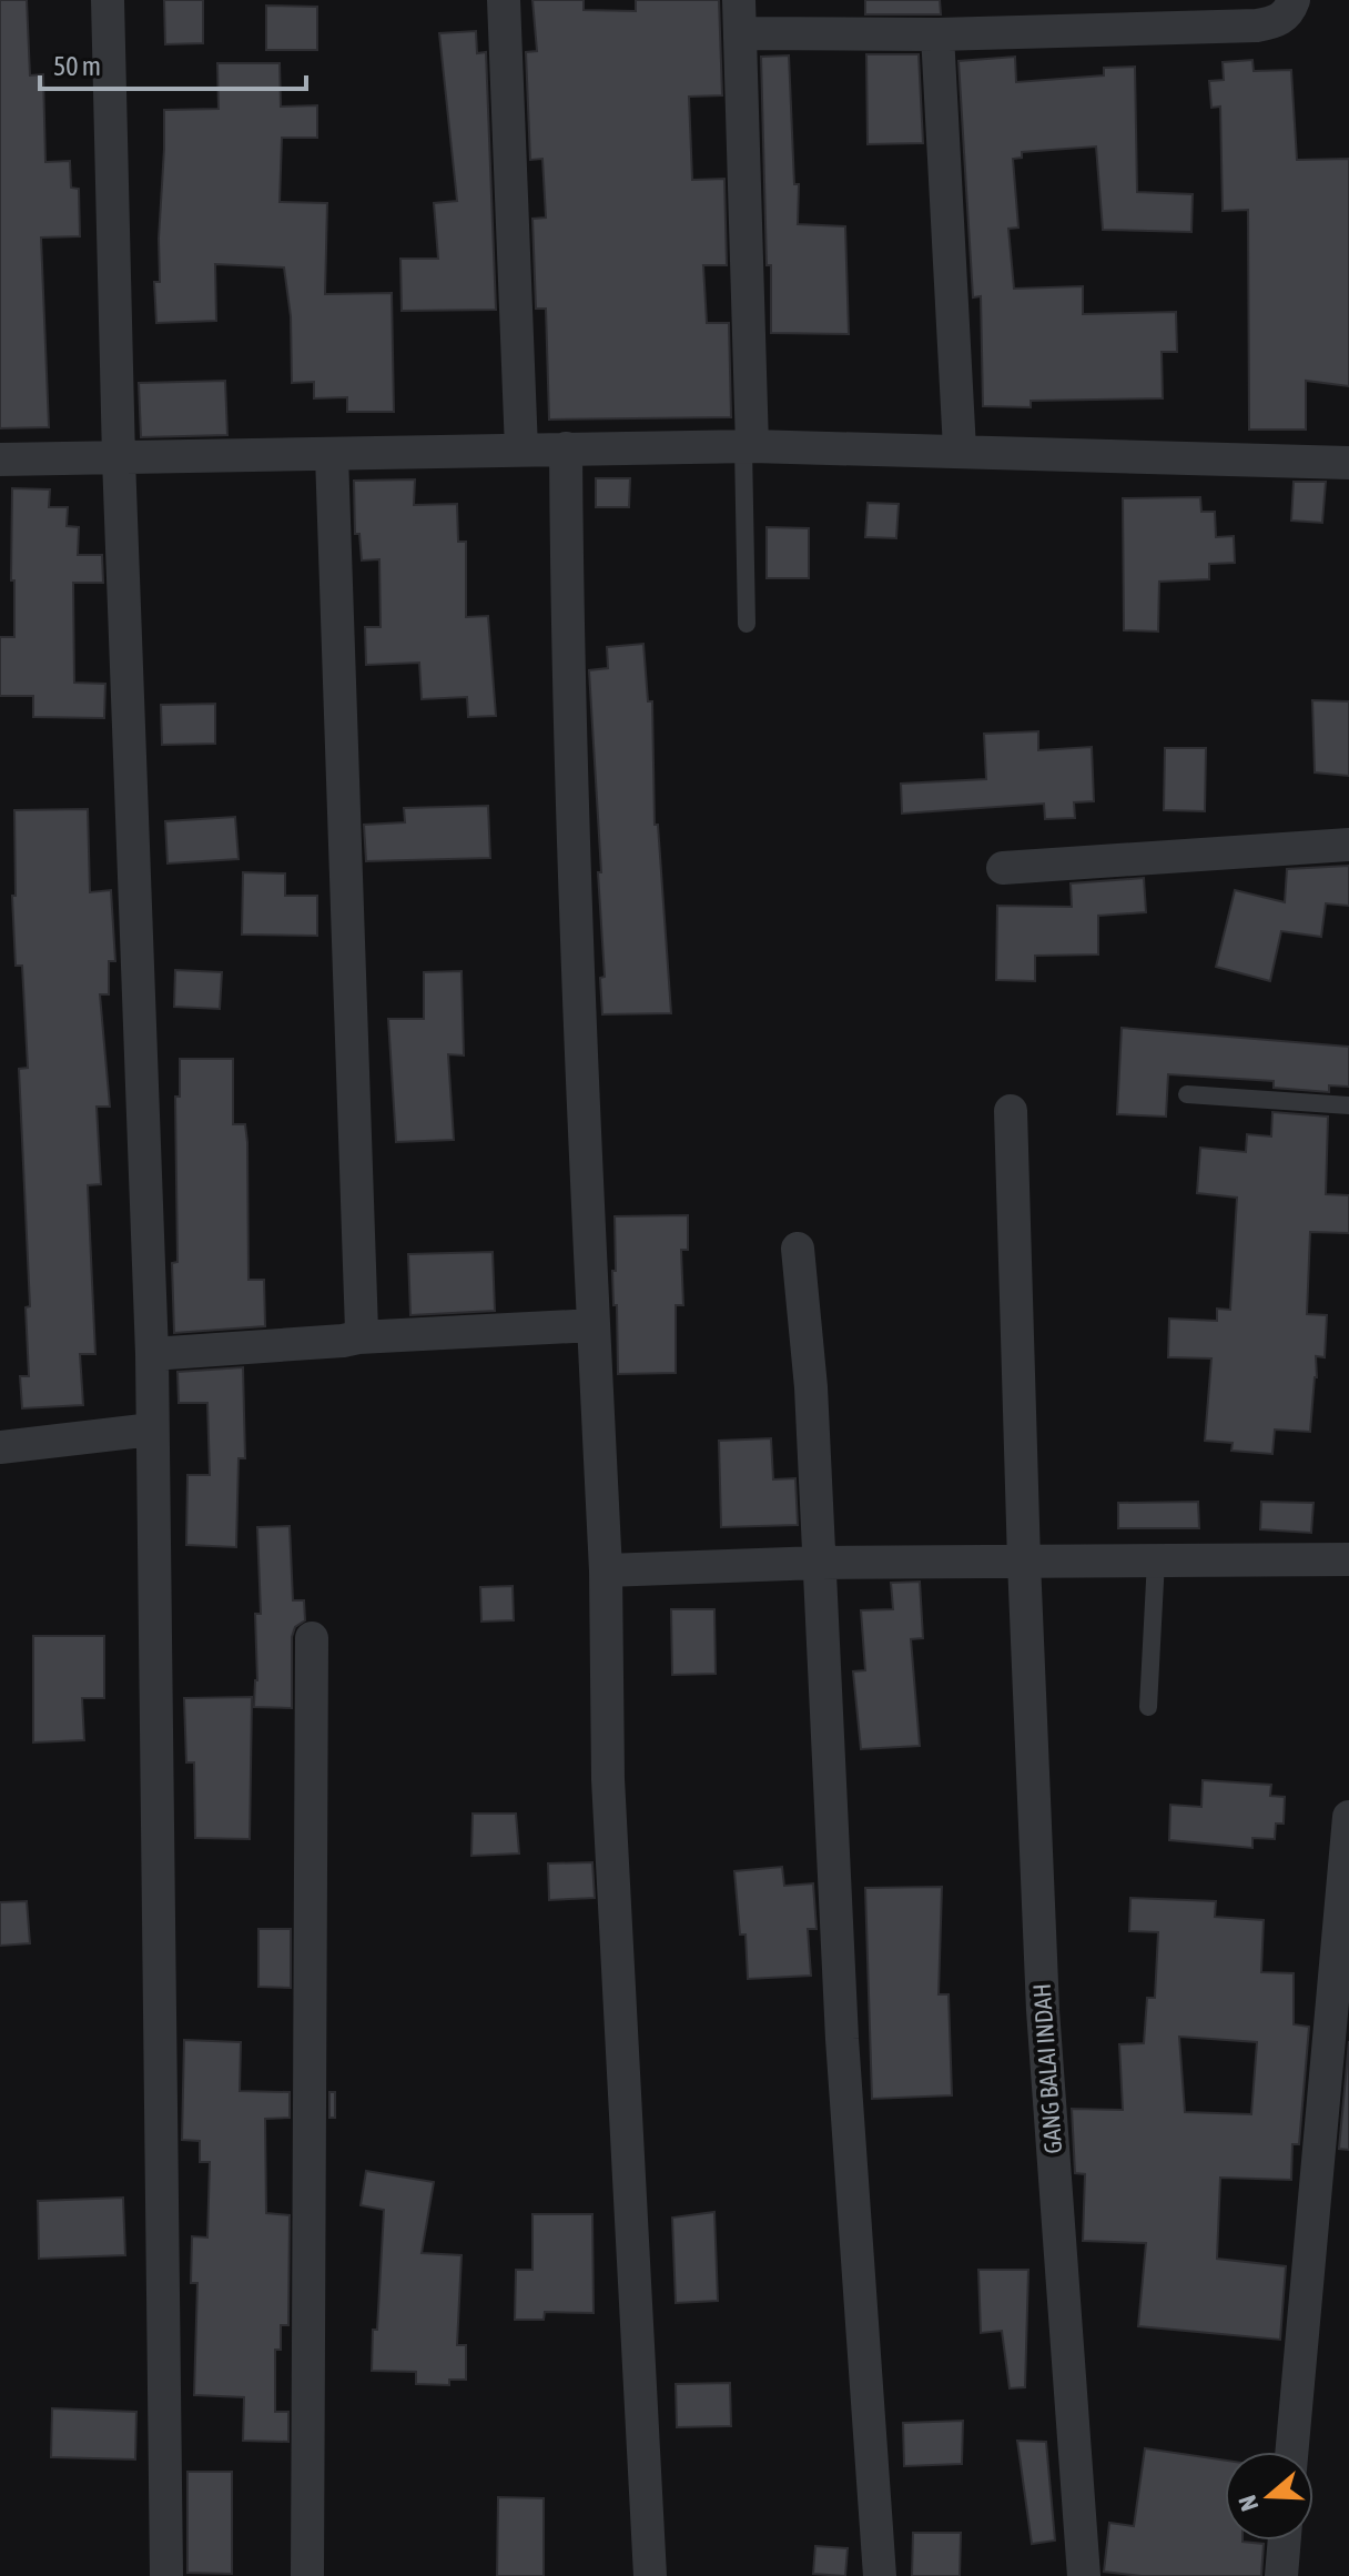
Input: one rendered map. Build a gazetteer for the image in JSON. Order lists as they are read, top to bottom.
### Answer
{
  "streets": {
    "street": ["GANG BALAI INDAH"]
  },
  "scale_bar": "50 m",
  "north": "left"
}
